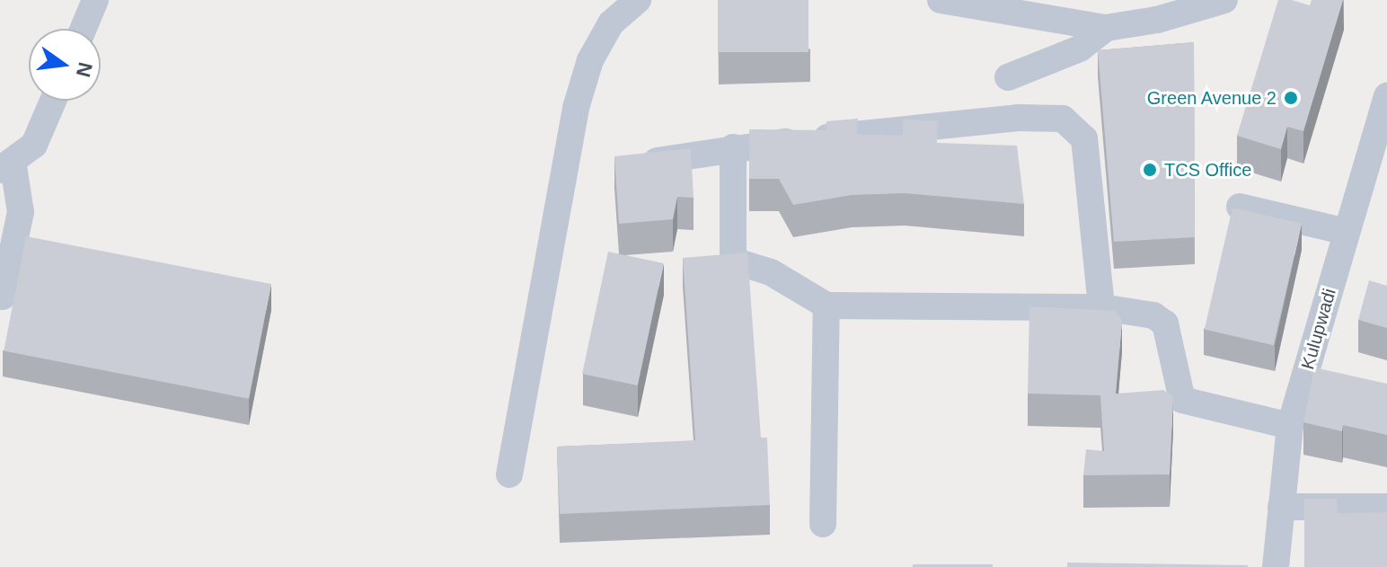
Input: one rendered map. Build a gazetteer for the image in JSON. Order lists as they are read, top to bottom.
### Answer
{
  "streets": {
    "street": ["Kulupwadi"]
  },
  "places": ["Green Avenue 2", "TCS Office"],
  "north": "right"
}
